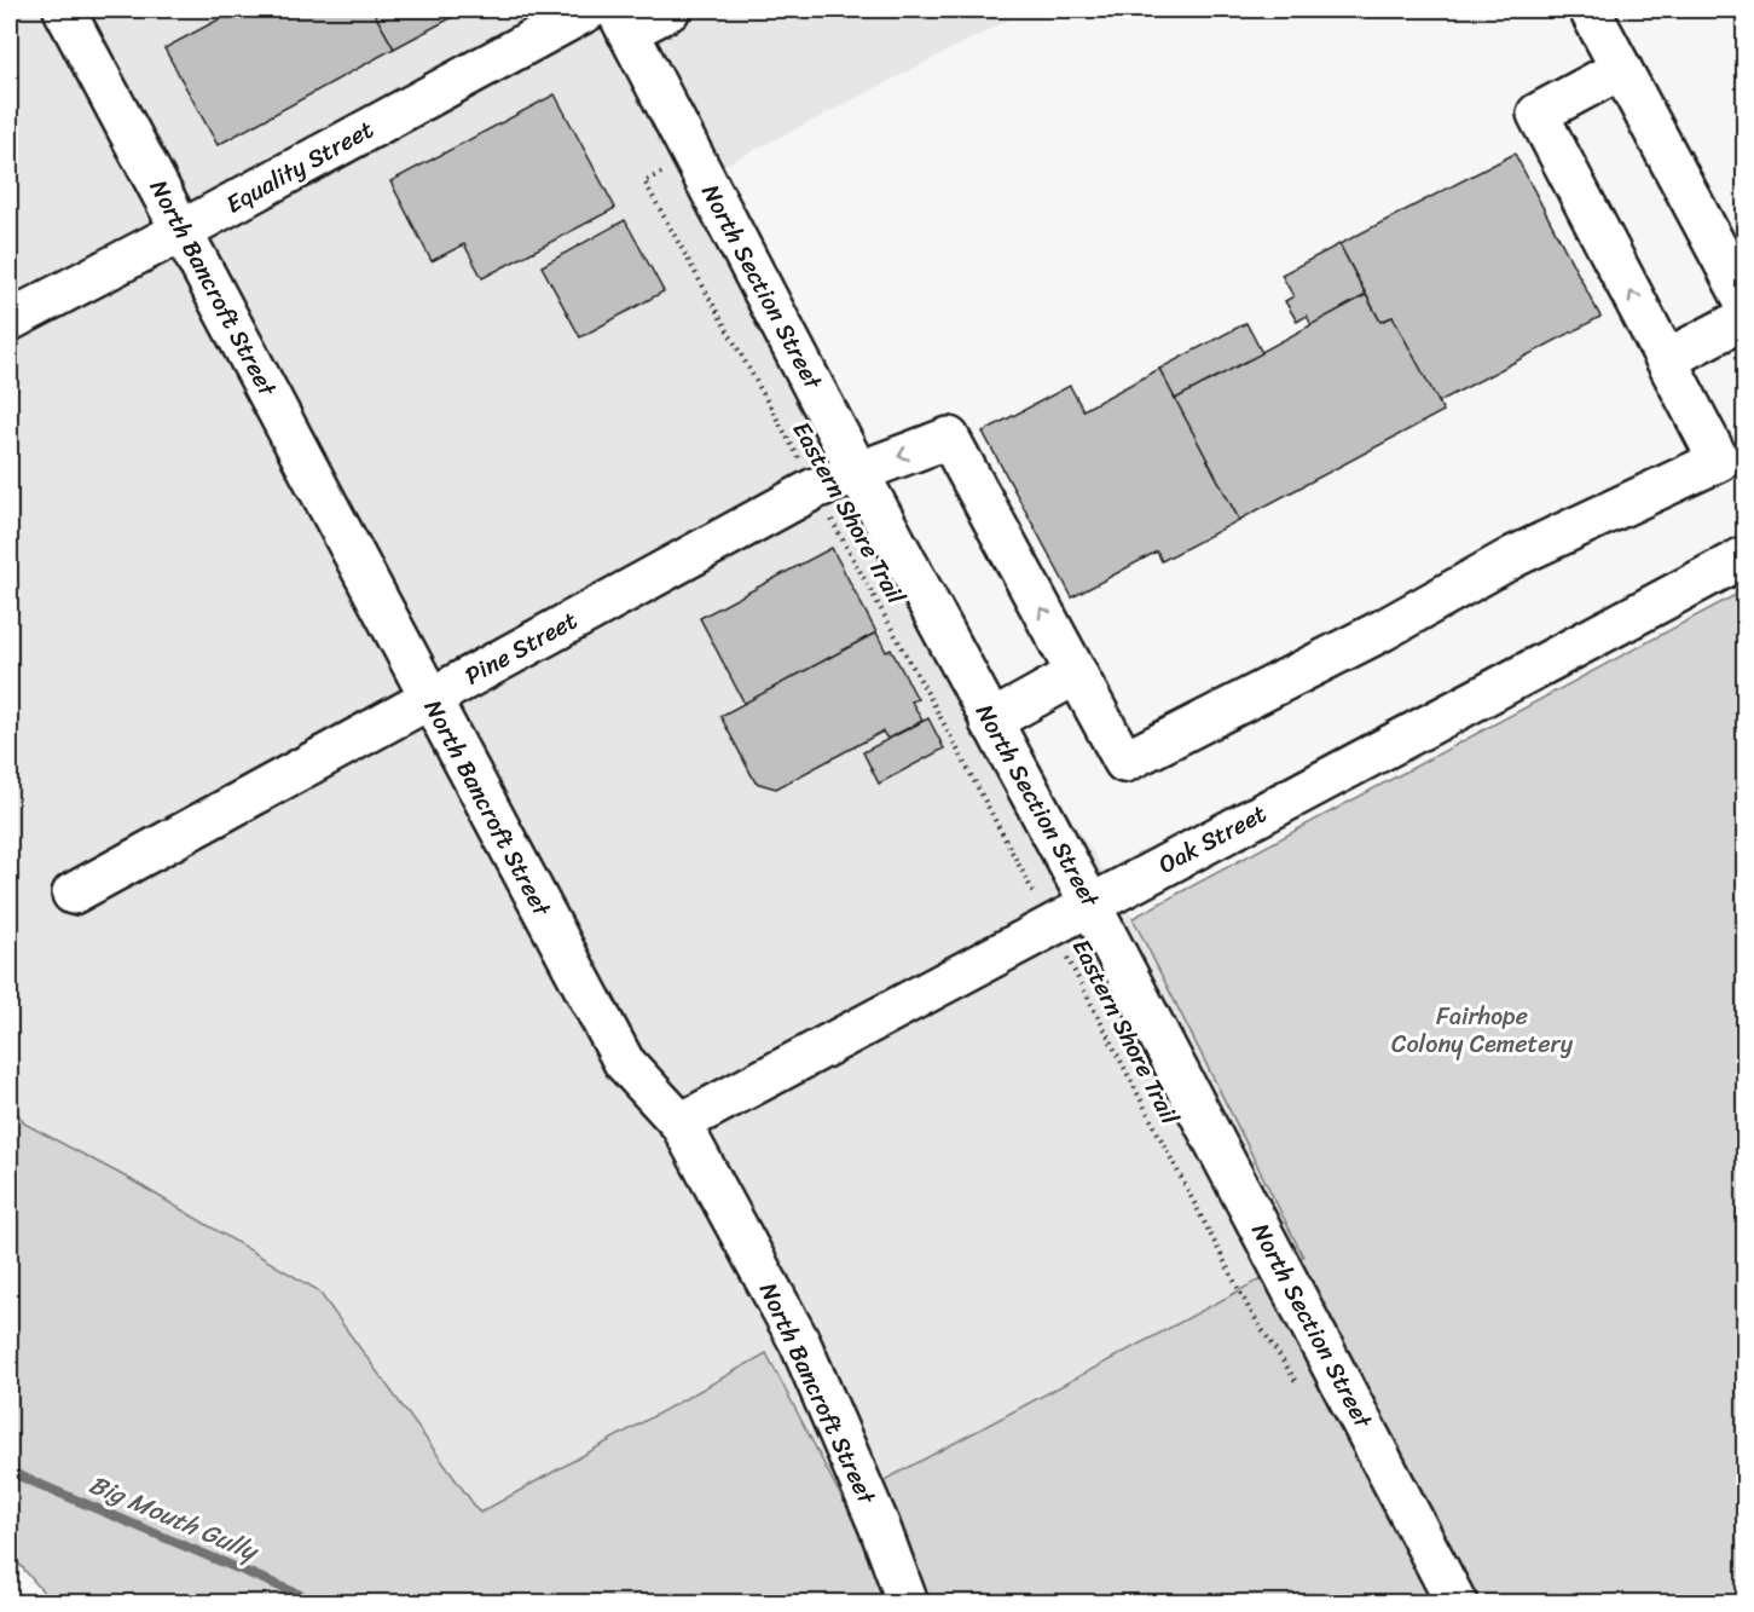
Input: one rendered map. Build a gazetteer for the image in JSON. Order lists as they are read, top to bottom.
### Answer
{
  "streets": {
    "street": [
      "Equality Street",
      "North Section Street",
      "North Bancroft Street",
      "Pine Street",
      "Oak Street"
    ],
    "path": ["Eastern Shore Trail"]
  },
  "crossings": [
    ["Equality Street", "North Bancroft Street"],
    ["North Section Street", "Eastern Shore Trail"],
    ["North Section Street", "Pine Street"],
    ["North Section Street", "Oak Street"],
    ["North Bancroft Street", "Pine Street"],
    ["North Bancroft Street", "Oak Street"],
    ["Eastern Shore Trail", "Pine Street"],
    ["Eastern Shore Trail", "Oak Street"]
  ],
  "water": ["Big Mouth Gully"],
  "parks": ["Fairhope Colony Cemetery"]
}
